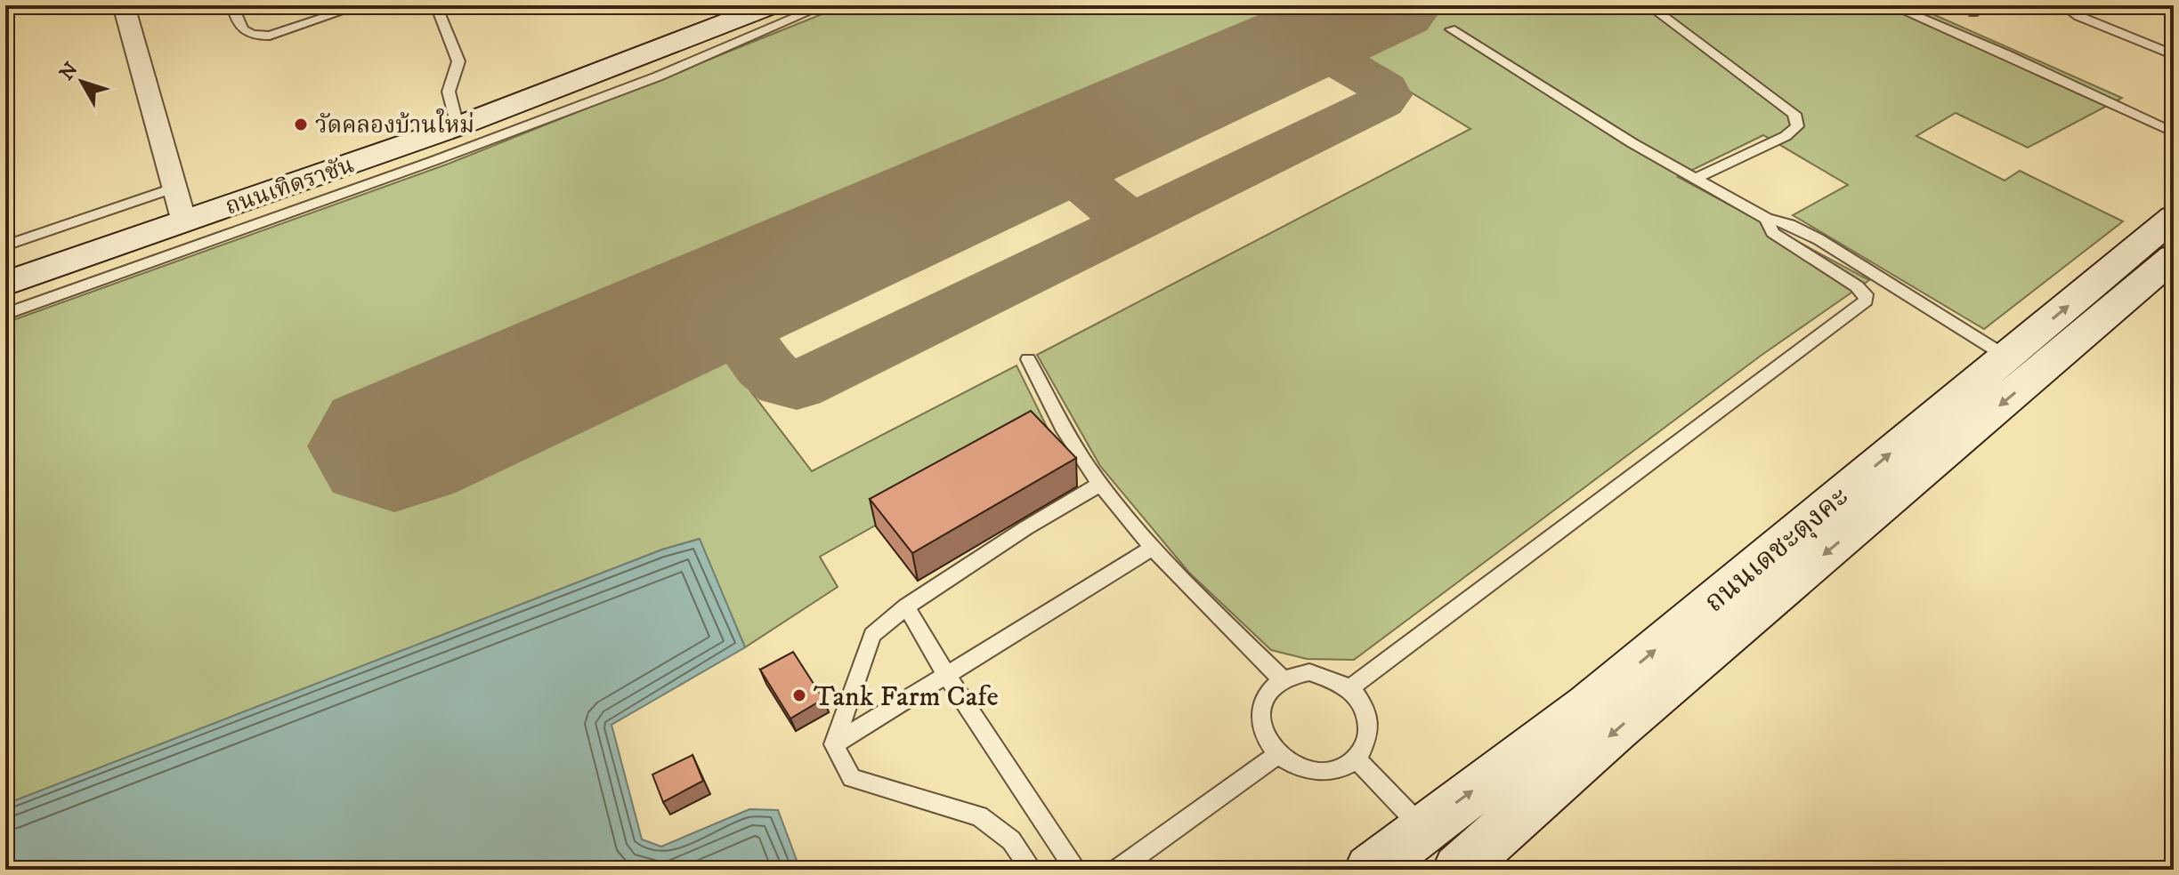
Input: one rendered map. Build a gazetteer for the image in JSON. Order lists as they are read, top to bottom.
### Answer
{
  "streets": {
    "street": ["ถนนเทิดราชัน", "ถนนเดชะตุงคะ"]
  },
  "places": ["วัดคลองบ้านใหม่", "Tank Farm Cafe"],
  "north": "top left"
}
